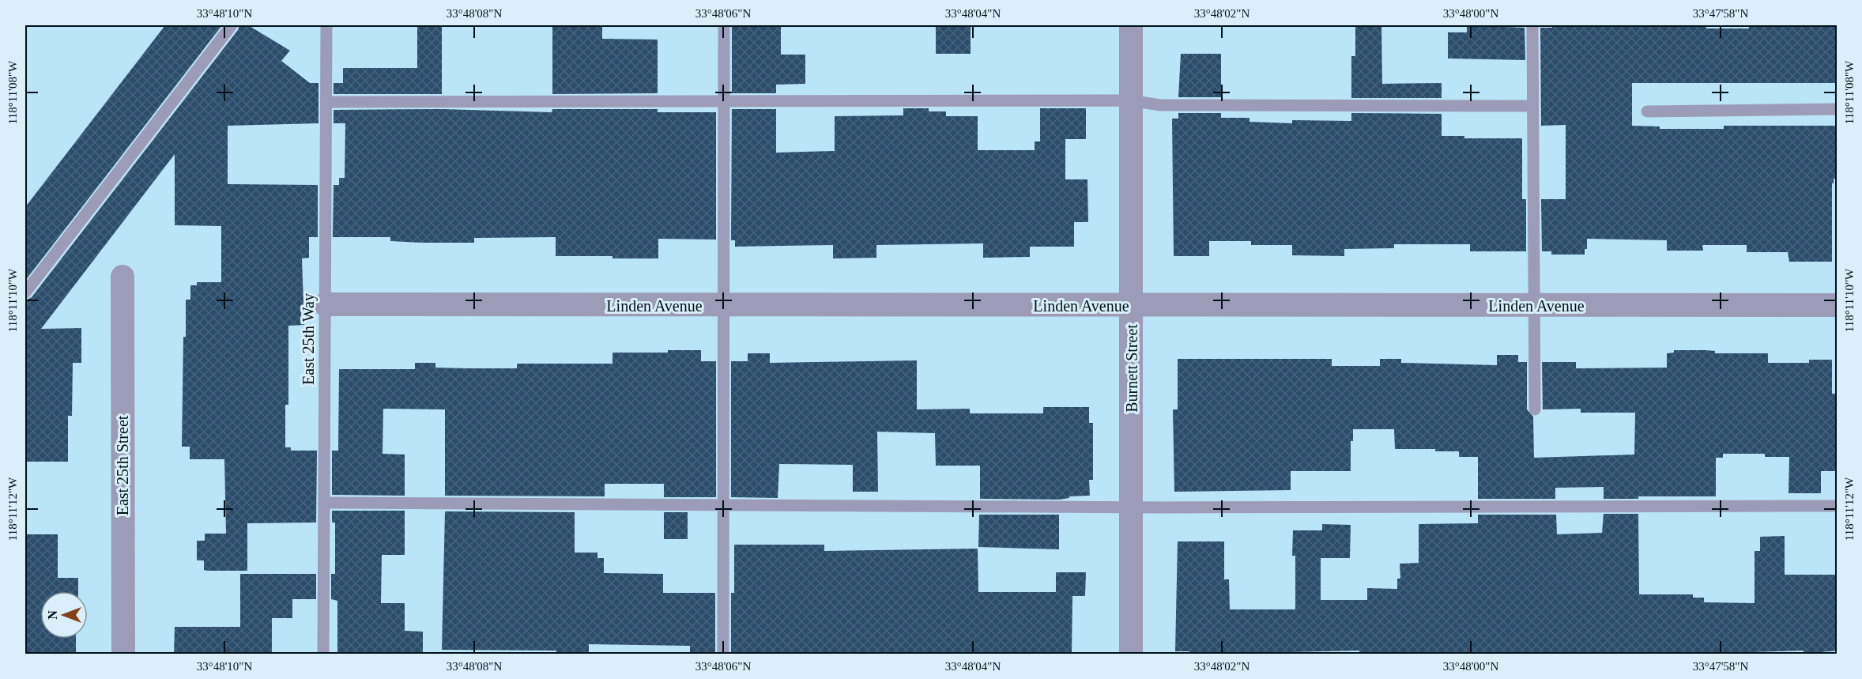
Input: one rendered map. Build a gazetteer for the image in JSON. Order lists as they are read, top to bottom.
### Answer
{
  "streets": {
    "street": ["Linden Avenue", "Burnett Street", "East 25th Street"],
    "lane": ["East 25th Way"]
  },
  "crossings": [
    ["Linden Avenue", "East 25th Way"],
    ["Linden Avenue", "Burnett Street"]
  ],
  "north": "left",
  "coordinates": [
    "33°48'10\"N",
    "33°48'08\"N",
    "33°48'06\"N",
    "33°48'04\"N",
    "33°48'02\"N",
    "33°48'00\"N",
    "33°47'58\"N",
    "118°11'08\"W",
    "118°11'10\"W",
    "118°11'12\"W"
  ]
}
